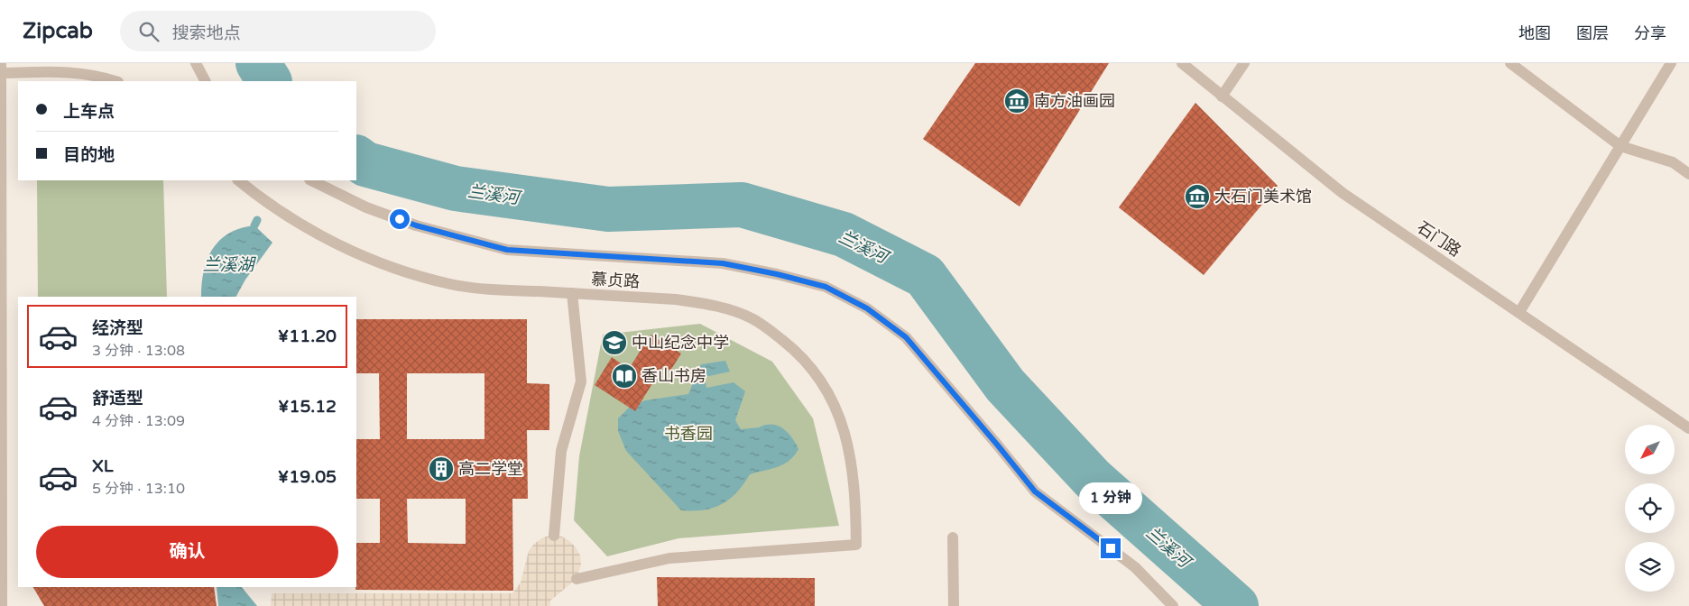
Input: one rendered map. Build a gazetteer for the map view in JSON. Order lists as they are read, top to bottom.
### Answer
{
  "streets": {
    "street": ["石门路", "慕贞路"]
  },
  "water": ["兰溪河", "兰溪湖"],
  "parks": ["书香园"],
  "places": {
    "museum": ["南方油画园", "大石门美术馆"],
    "school or university": ["中山纪念中学"],
    "library": ["香山书房"],
    "building": ["高二学堂"]
  },
  "north": "bottom left",
  "page": {
    "header": "Zipcab",
    "search": "搜索地点",
    "nav": ["地图", "图层", "分享"],
    "banner": ["上车点", "目的地"],
    "list": [
      {
        "name": "经济型",
        "note": "3 分钟 · 13:08",
        "value": "¥11.20"
      },
      {
        "name": "舒适型",
        "note": "4 分钟 · 13:09",
        "value": "¥15.12"
      },
      {
        "name": "XL",
        "note": "5 分钟 · 13:10",
        "value": "¥19.05"
      }
    ],
    "bubble": "1 分钟",
    "buttons": "确认"
  }
}
